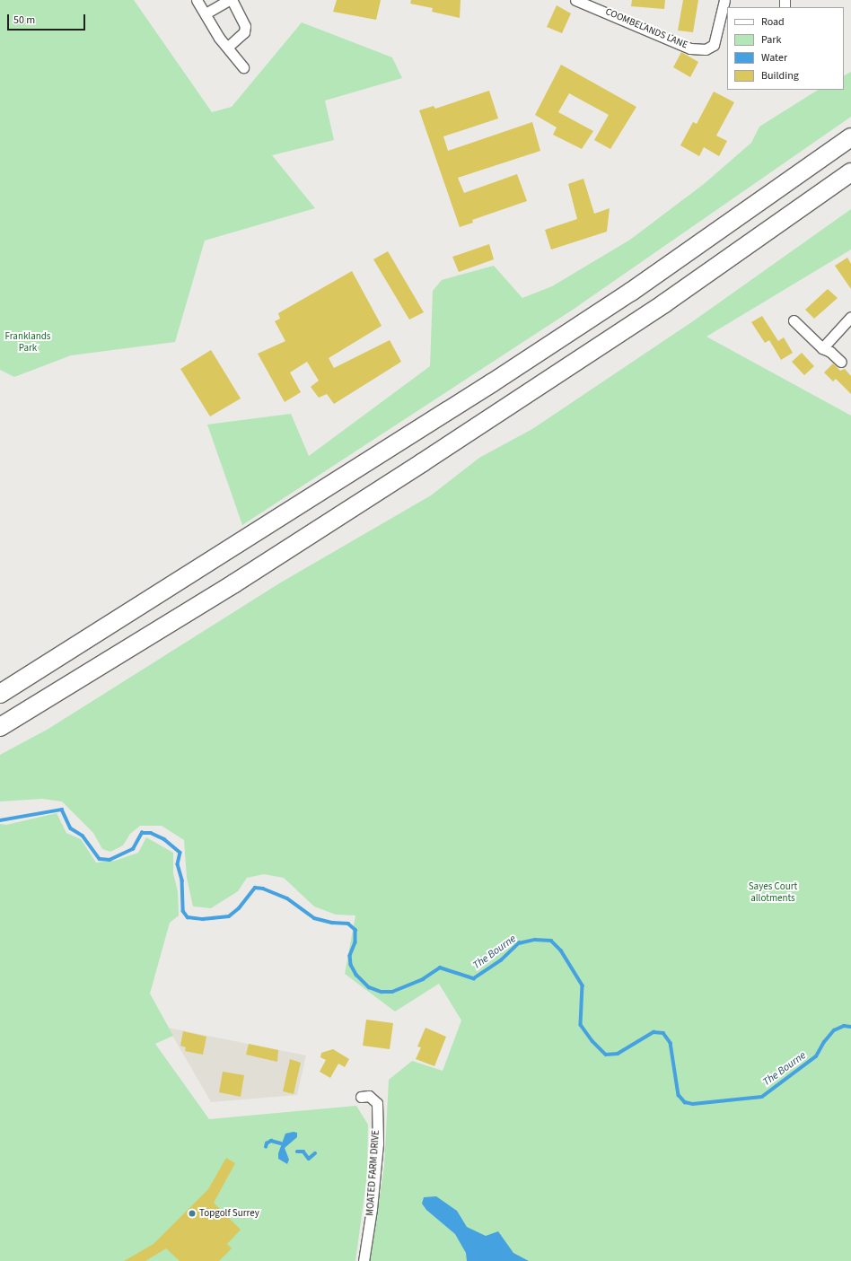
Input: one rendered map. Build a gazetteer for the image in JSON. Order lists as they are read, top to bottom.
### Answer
{
  "streets": {
    "street": ["COOMBELANDS LANE", "MOATED FARM DRIVE"]
  },
  "water": ["The Bourne"],
  "parks": ["Franklands Park", "Sayes Court allotments"],
  "places": ["Topgolf Surrey"],
  "legend": [
    "Road",
    "Park",
    "Water",
    "Building"
  ],
  "scale_bar": "50 m"
}
